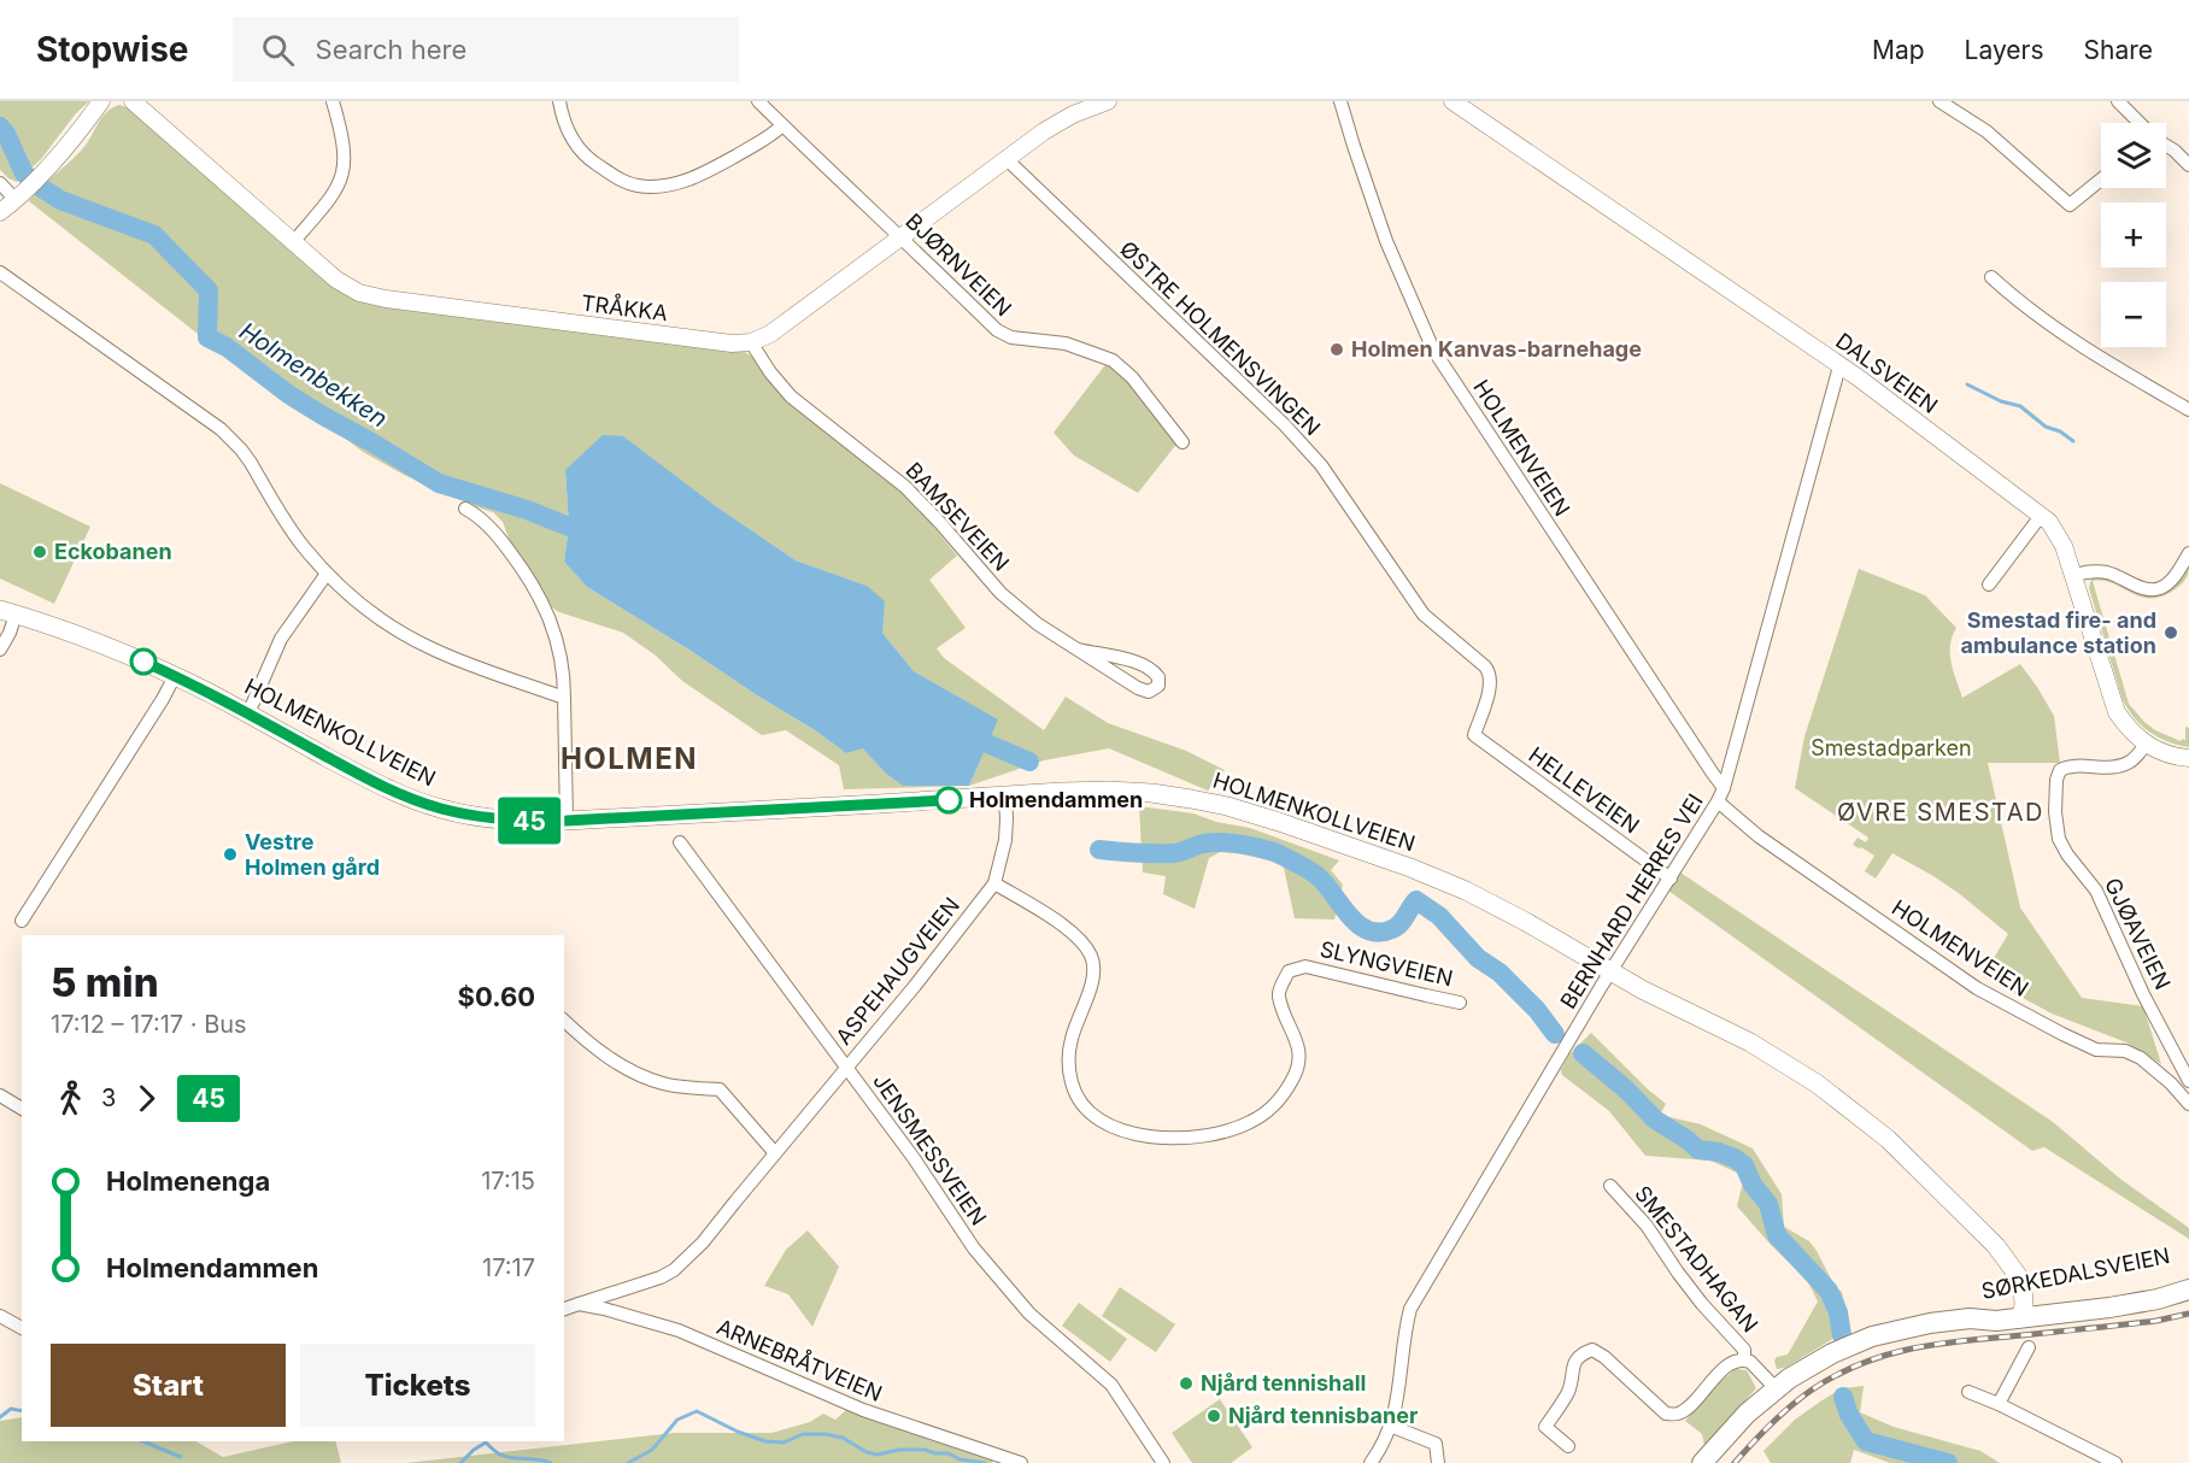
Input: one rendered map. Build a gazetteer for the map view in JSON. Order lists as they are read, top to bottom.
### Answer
{
  "streets": {
    "main road": ["HOLMENKOLLVEIEN", "SØRKEDALSVEIEN"],
    "street": [
      "BJØRNVEIEN",
      "TRÅKKA",
      "ØSTRE HOLMENSVINGEN",
      "DALSVEIEN",
      "HOLMENVEIEN",
      "BAMSEVEIEN",
      "HELLEVEIEN",
      "BERNHARD HERRES VEI",
      "GJØAVEIEN",
      "SLYNGVEIEN",
      "ASPEHAUGVEIEN",
      "JENSMESSVEIEN",
      "SMESTADHAGAN",
      "ARNEBRÅTVEIEN"
    ]
  },
  "crossings": [
    ["TRÅKKA", "BAMSEVEIEN"],
    ["ØSTRE HOLMENSVINGEN", "HELLEVEIEN"],
    ["DALSVEIEN", "BERNHARD HERRES VEI"],
    ["DALSVEIEN", "GJØAVEIEN"],
    ["HOLMENVEIEN", "BERNHARD HERRES VEI"],
    ["HOLMENKOLLVEIEN", "BERNHARD HERRES VEI"],
    ["HOLMENKOLLVEIEN", "ASPEHAUGVEIEN"],
    ["HOLMENKOLLVEIEN", "SØRKEDALSVEIEN"],
    ["HELLEVEIEN", "BERNHARD HERRES VEI"],
    ["SLYNGVEIEN", "ASPEHAUGVEIEN"],
    ["ASPEHAUGVEIEN", "JENSMESSVEIEN"],
    ["ASPEHAUGVEIEN", "ARNEBRÅTVEIEN"],
    ["SMESTADHAGAN", "SØRKEDALSVEIEN"]
  ],
  "districts": ["HOLMEN", "ØVRE SMESTAD"],
  "water": ["Holmenbekken"],
  "parks": ["Smestadparken"],
  "places": [
    "Holmen Kanvas-barnehage",
    "Eckobanen",
    "Smestad fire- and ambulance station",
    "Holmendammen",
    "Vestre Holmen gård",
    "Njård tennishall",
    "Njård tennisbaner"
  ],
  "lines": ["bus line 45"],
  "page": {
    "header": "Stopwise",
    "search": "Search here",
    "nav": ["Map", "Layers", "Share"],
    "on_map": "45",
    "map_buttons": ["+", "−"],
    "heading": ["5 min", "17:12 – 17:17 · Bus", "$0.60"],
    "legs": ["3", "45"],
    "list": [
      {
        "name": "Holmenenga",
        "value": "17:15"
      },
      {
        "name": "Holmendammen",
        "value": "17:17"
      }
    ],
    "buttons": ["Start", "Tickets"]
  }
}
